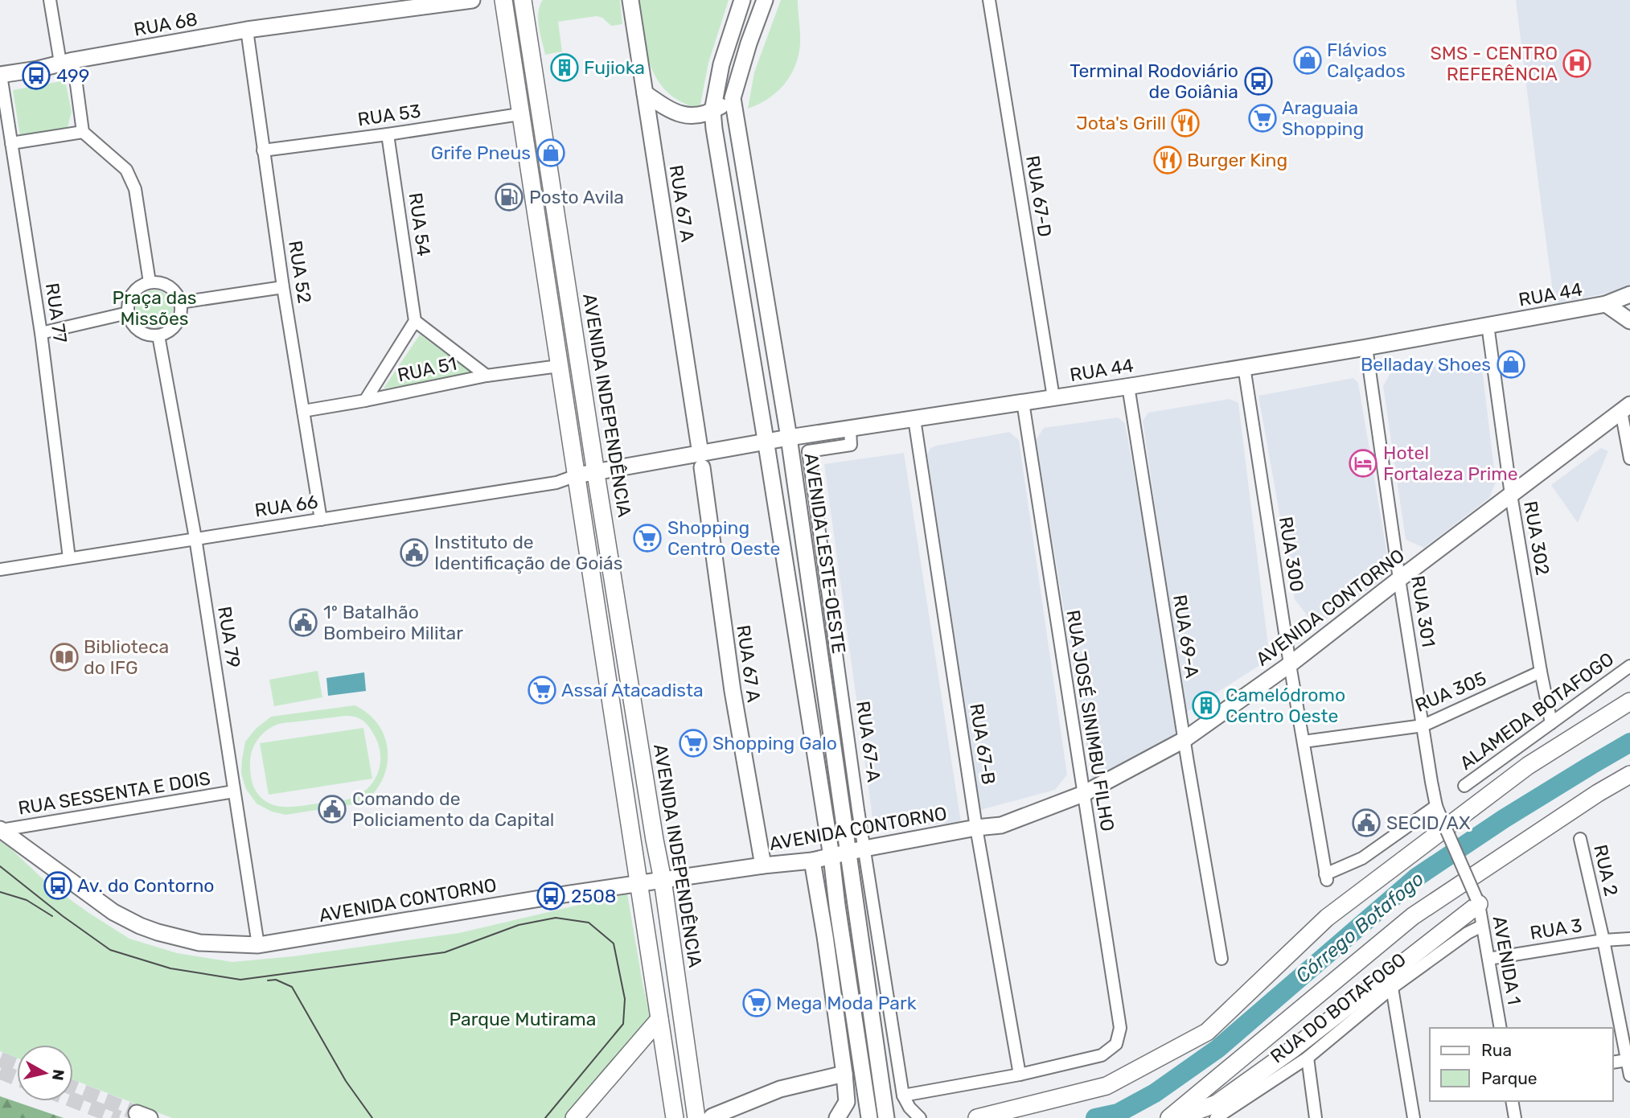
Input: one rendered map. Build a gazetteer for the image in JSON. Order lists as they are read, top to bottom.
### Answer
{
  "streets": {
    "main road": [
      "RUA 68",
      "RUA 67 A",
      "RUA 44",
      "AVENIDA INDEPENDÊNCIA",
      "AVENIDA LESTE-OESTE",
      "AVENIDA CONTORNO"
    ],
    "street": [
      "RUA 53",
      "RUA 67-D",
      "RUA 54",
      "RUA 52",
      "RUA 77",
      "RUA 51",
      "RUA 66",
      "RUA 302",
      "RUA 300",
      "RUA 301",
      "RUA 69-A",
      "RUA 79",
      "RUA 305",
      "ALAMEDA BOTAFOGO",
      "RUA JOSÉ SINIMBU FILHO",
      "RUA 67-A",
      "RUA 67-B",
      "RUA SESSENTA E DOIS",
      "RUA 2",
      "RUA 3",
      "AVENIDA 1",
      "RUA DO BOTAFOGO"
    ]
  },
  "crossings": [
    ["RUA 68", "RUA 52"],
    ["RUA 68", "RUA 77"],
    ["RUA 53", "RUA 54"],
    ["RUA 53", "RUA 52"],
    ["RUA 67-D", "RUA 44"],
    ["RUA 67 A", "RUA 44"],
    ["RUA 67 A", "AVENIDA CONTORNO"],
    ["RUA 52", "RUA 51"],
    ["RUA 52", "RUA 66"],
    ["RUA 44", "AVENIDA INDEPENDÊNCIA"],
    ["RUA 44", "RUA 66"],
    ["RUA 44", "RUA 302"],
    ["RUA 44", "AVENIDA LESTE-OESTE"],
    ["RUA 44", "RUA 300"],
    ["RUA 44", "RUA 301"],
    ["RUA 44", "RUA 69-A"],
    ["RUA 44", "RUA JOSÉ SINIMBU FILHO"],
    ["RUA 44", "RUA 67-A"],
    ["RUA 44", "RUA 67-B"],
    ["RUA 77", "RUA 66"],
    ["AVENIDA INDEPENDÊNCIA", "AVENIDA CONTORNO"],
    ["RUA 66", "RUA 79"],
    ["RUA 302", "AVENIDA CONTORNO"],
    ["RUA 302", "RUA 305"],
    ["RUA 302", "ALAMEDA BOTAFOGO"],
    ["AVENIDA LESTE-OESTE", "AVENIDA CONTORNO"],
    ["AVENIDA LESTE-OESTE", "RUA 67-A"],
    ["RUA 300", "AVENIDA CONTORNO"],
    ["RUA 300", "RUA 301"],
    ["RUA 300", "RUA 305"],
    ["RUA 300", "AVENIDA 1"],
    ["AVENIDA CONTORNO", "RUA 301"],
    ["AVENIDA CONTORNO", "RUA 69-A"],
    ["AVENIDA CONTORNO", "RUA 79"],
    ["AVENIDA CONTORNO", "RUA JOSÉ SINIMBU FILHO"],
    ["AVENIDA CONTORNO", "RUA 67-A"],
    ["AVENIDA CONTORNO", "RUA 67-B"],
    ["AVENIDA CONTORNO", "RUA SESSENTA E DOIS"],
    ["RUA 301", "RUA 305"],
    ["RUA 301", "AVENIDA 1"],
    ["RUA 79", "RUA SESSENTA E DOIS"],
    ["RUA JOSÉ SINIMBU FILHO", "RUA 67-B"],
    ["RUA 2", "RUA 3"],
    ["RUA 3", "AVENIDA 1"],
    ["AVENIDA 1", "RUA DO BOTAFOGO"]
  ],
  "water": ["Córrego Botafogo"],
  "parks": ["Praça das Missões", "Parque Mutirama"],
  "places": {
    "shop": ["Flávios Calçados", "Grife Pneus", "Belladay Shoes"],
    "hospital": ["SMS - CENTRO REFERÊNCIA"],
    "building": ["Fujioka", "Camelódromo Centro Oeste"],
    "bus stop": [
      "499",
      "Terminal Rodoviário de Goiânia",
      "Av. do Contorno",
      "2508"
    ],
    "supermarket": [
      "Araguaia Shopping",
      "Shopping Centro Oeste",
      "Assaí Atacadista",
      "Shopping Galo",
      "Mega Moda Park"
    ],
    "restaurant": ["Jota's Grill", "Burger King"],
    "fuel station": ["Posto Avila"],
    "hotel": ["Hotel Fortaleza Prime"],
    "public building": [
      "Instituto de Identificação de Goiás",
      "1º Batalhão Bombeiro Militar",
      "Comando de Policiamento da Capital",
      "SECID/AX"
    ],
    "library": ["Biblioteca do IFG"]
  },
  "legend": ["Rua", "Parque"],
  "north": "right"
}
